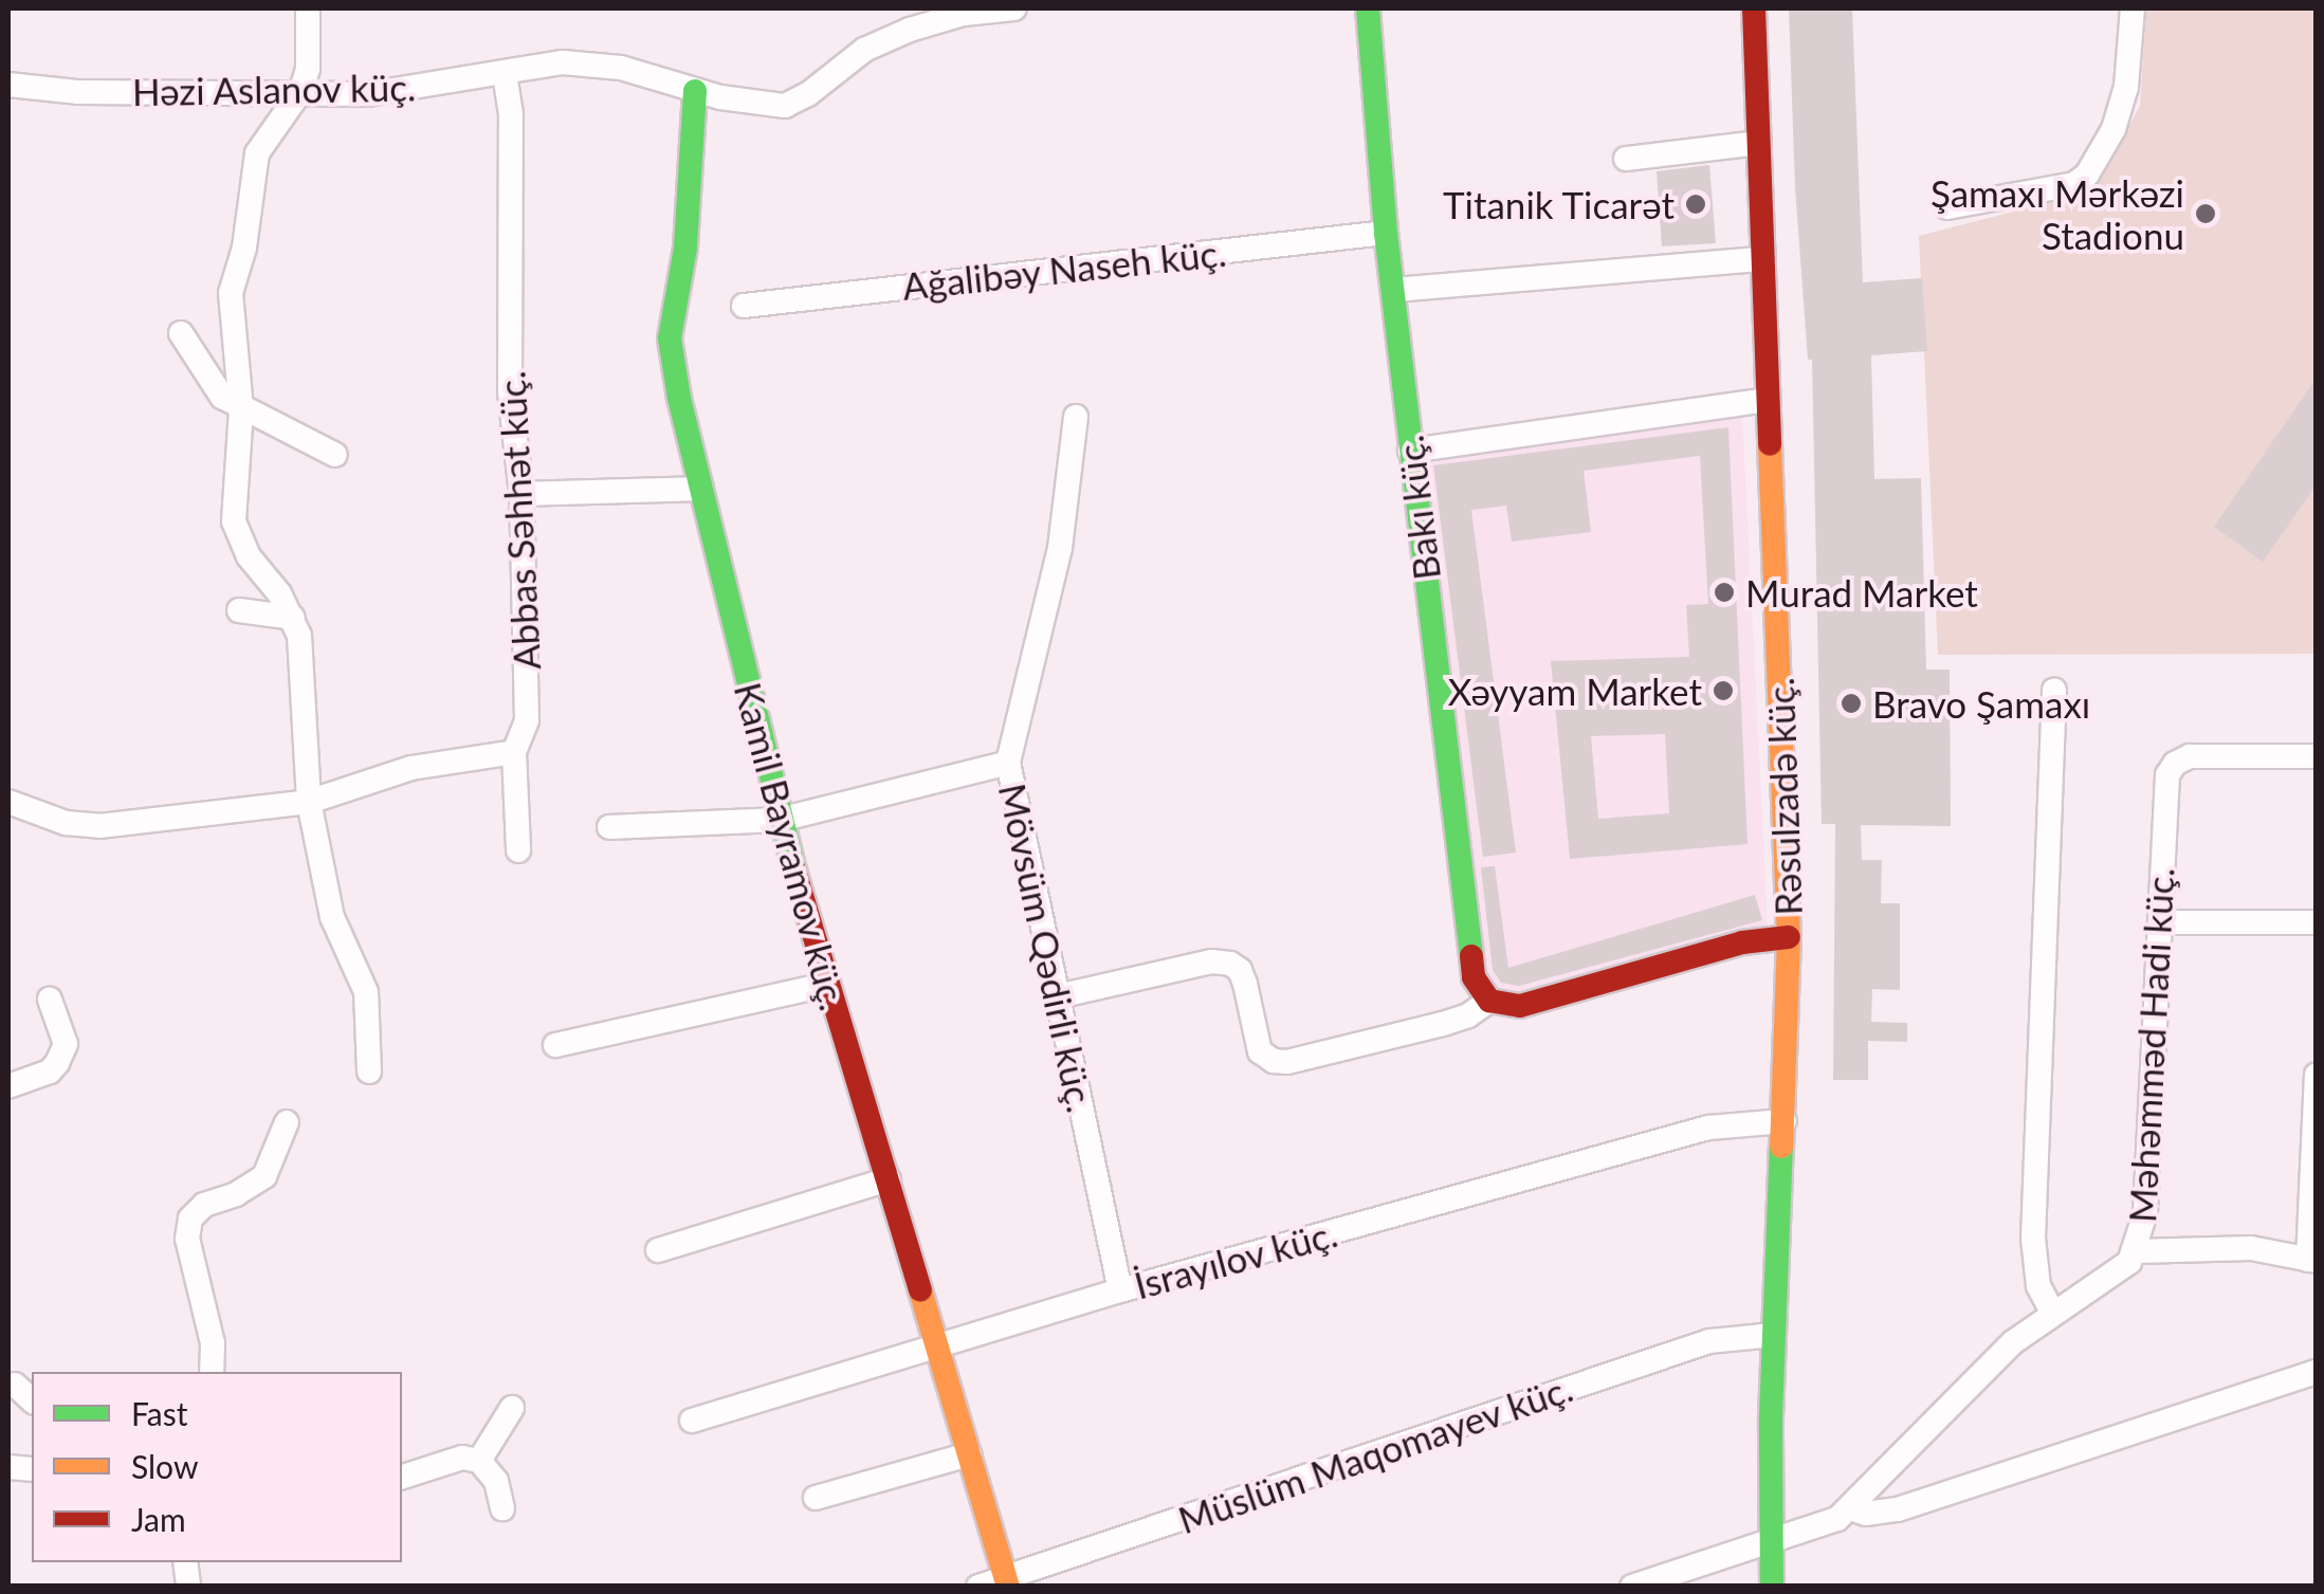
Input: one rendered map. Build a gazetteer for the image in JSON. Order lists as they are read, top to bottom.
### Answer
{
  "streets": {
    "street": [
      "Həzi Aslanov küç.",
      "Ağalibəy Naseh küç.",
      "Bakı küç.",
      "Abbas Səhhət küç.",
      "Rəsulzadə küç.",
      "Kamil Bayramov küç.",
      "Mövsüm Qədirli küç.",
      "Məhəmməd Hadi küç.",
      "İsrayılov küç.",
      "Müslüm Maqomayev küç."
    ]
  },
  "crossings": [
    ["Həzi Aslanov küç.", "Abbas Səhhət küç."],
    ["Həzi Aslanov küç.", "Kamil Bayramov küç."],
    ["Ağalibəy Naseh küç.", "Bakı küç."],
    ["Rəsulzadə küç.", "Məhəmməd Hadi küç."],
    ["Rəsulzadə küç.", "İsrayılov küç."],
    ["Rəsulzadə küç.", "Müslüm Maqomayev küç."],
    ["Kamil Bayramov küç.", "İsrayılov küç."],
    ["Kamil Bayramov küç.", "Müslüm Maqomayev küç."],
    ["Mövsüm Qədirli küç.", "İsrayılov küç."]
  ],
  "places": [
    "Titanik Ticarət",
    "Şamaxı Mərkəzi Stadionu",
    "Murad Market",
    "Xəyyam Market",
    "Bravo Şamaxı"
  ],
  "legend": ["Fast", "Slow", "Jam"]
}
